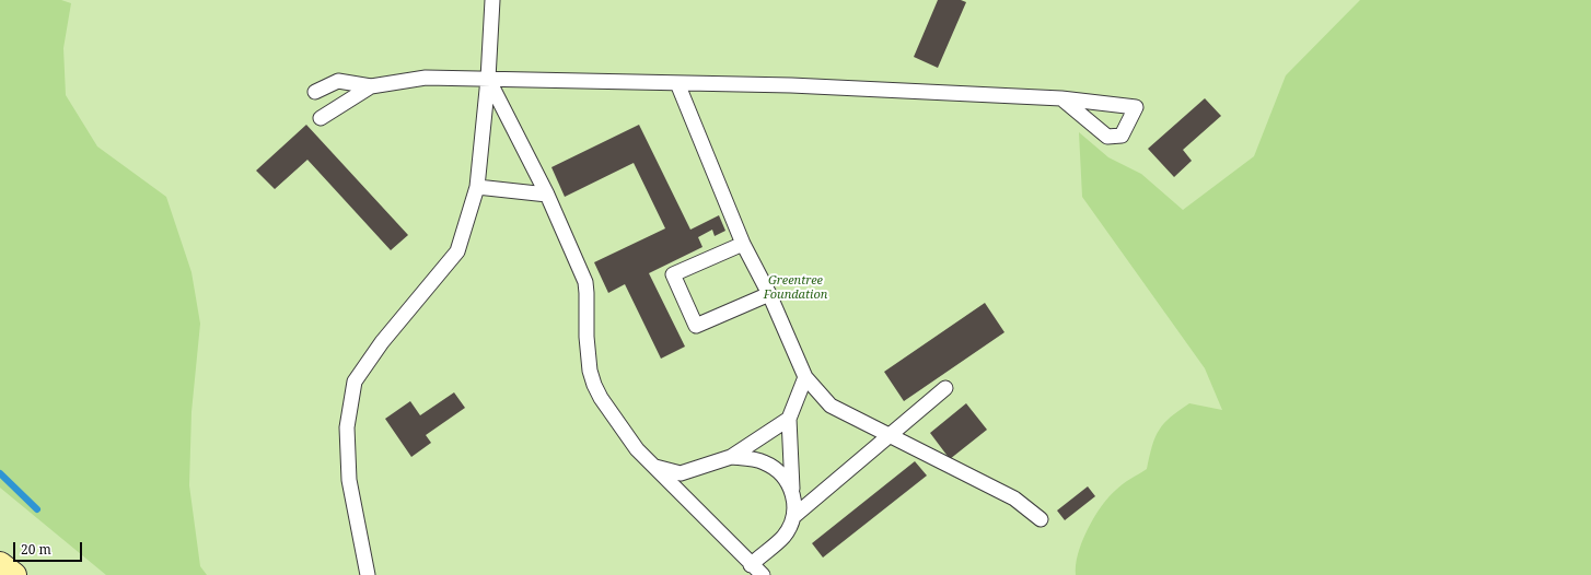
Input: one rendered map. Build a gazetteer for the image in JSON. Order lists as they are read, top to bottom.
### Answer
{
  "parks": ["Greentree Foundation"],
  "scale_bar": "20 m"
}
